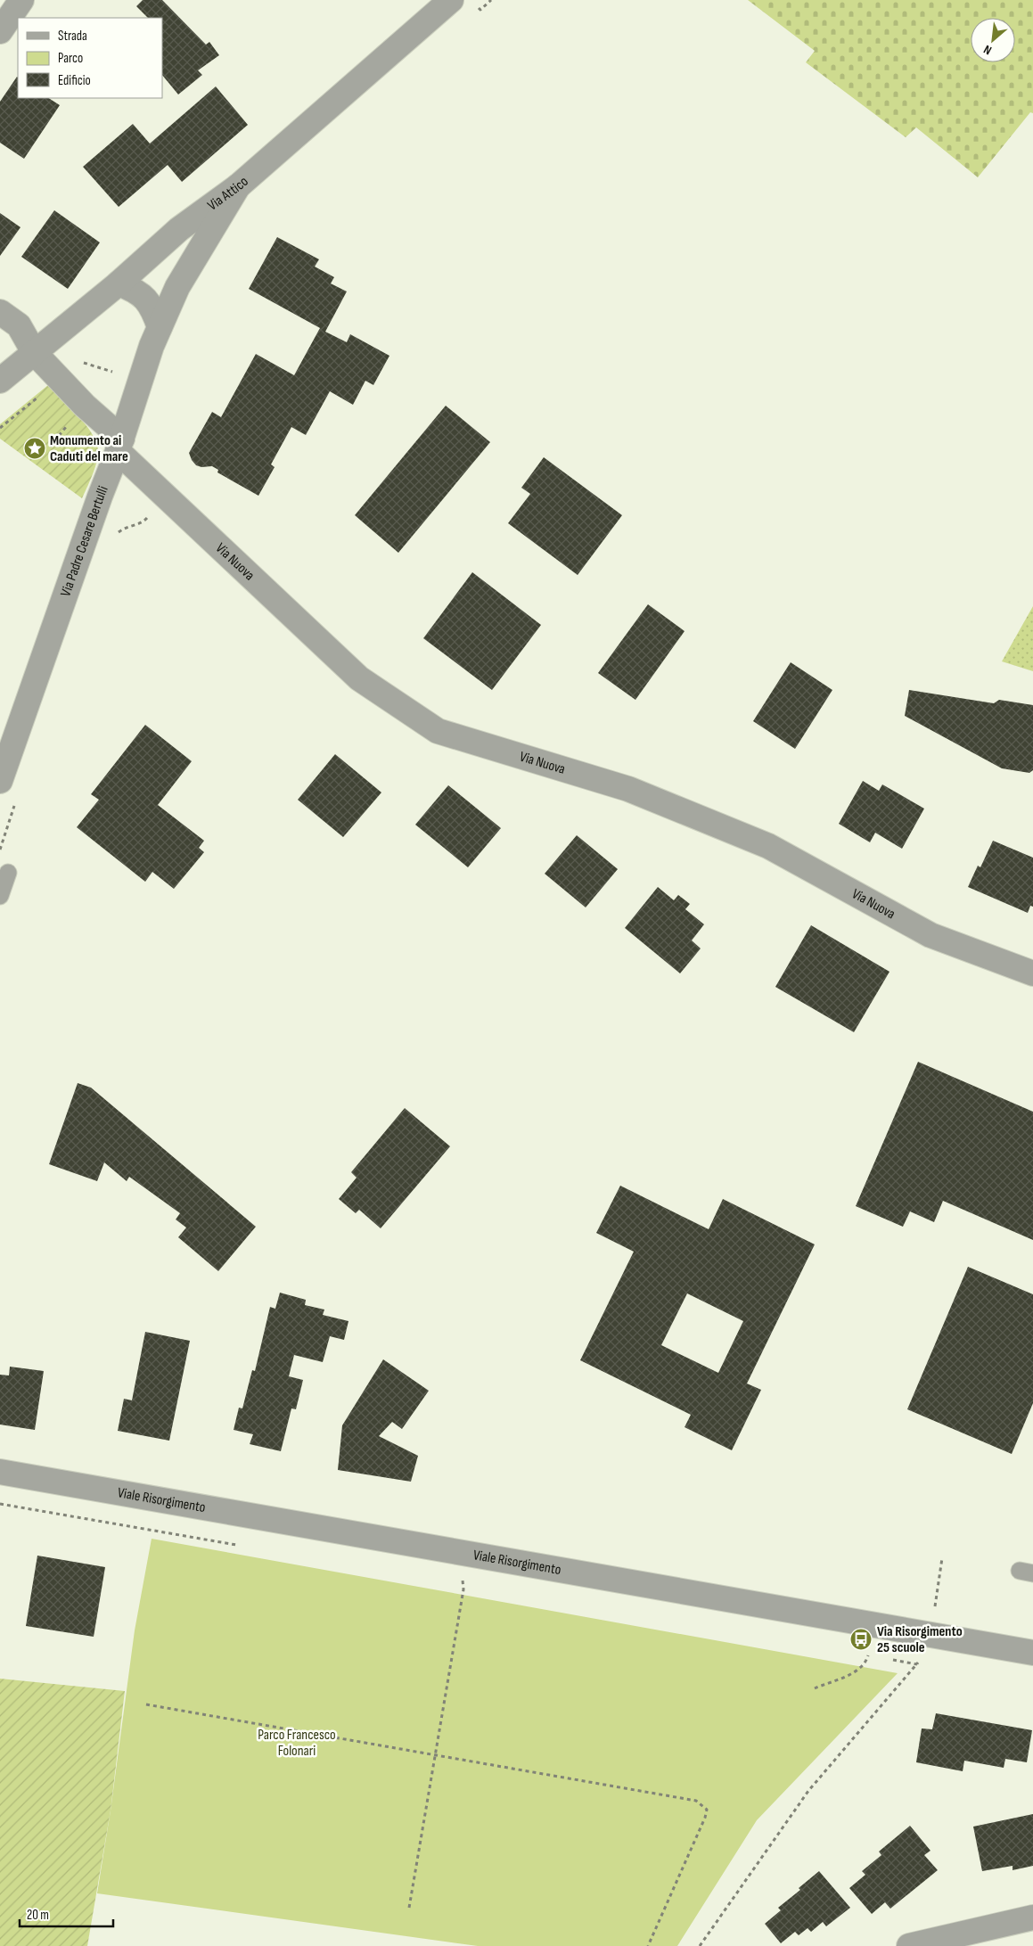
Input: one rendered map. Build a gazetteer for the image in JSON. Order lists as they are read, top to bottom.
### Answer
{
  "streets": {
    "street": [
      "Via Attico",
      "Via Padre Cesare Bertulli",
      "Via Nuova",
      "Viale Risorgimento"
    ]
  },
  "crossings": [
    ["Via Attico", "Via Padre Cesare Bertulli"],
    ["Via Attico", "Via Nuova"],
    ["Via Padre Cesare Bertulli", "Via Nuova"]
  ],
  "parks": ["Parco Francesco Folonari"],
  "places": {
    "place": ["Monumento ai Caduti del mare"],
    "bus stop": ["Via Risorgimento 25 scuole"]
  },
  "legend": ["Strada", "Parco", "Edificio"],
  "scale_bar": "20 m",
  "north": "bottom left"
}
